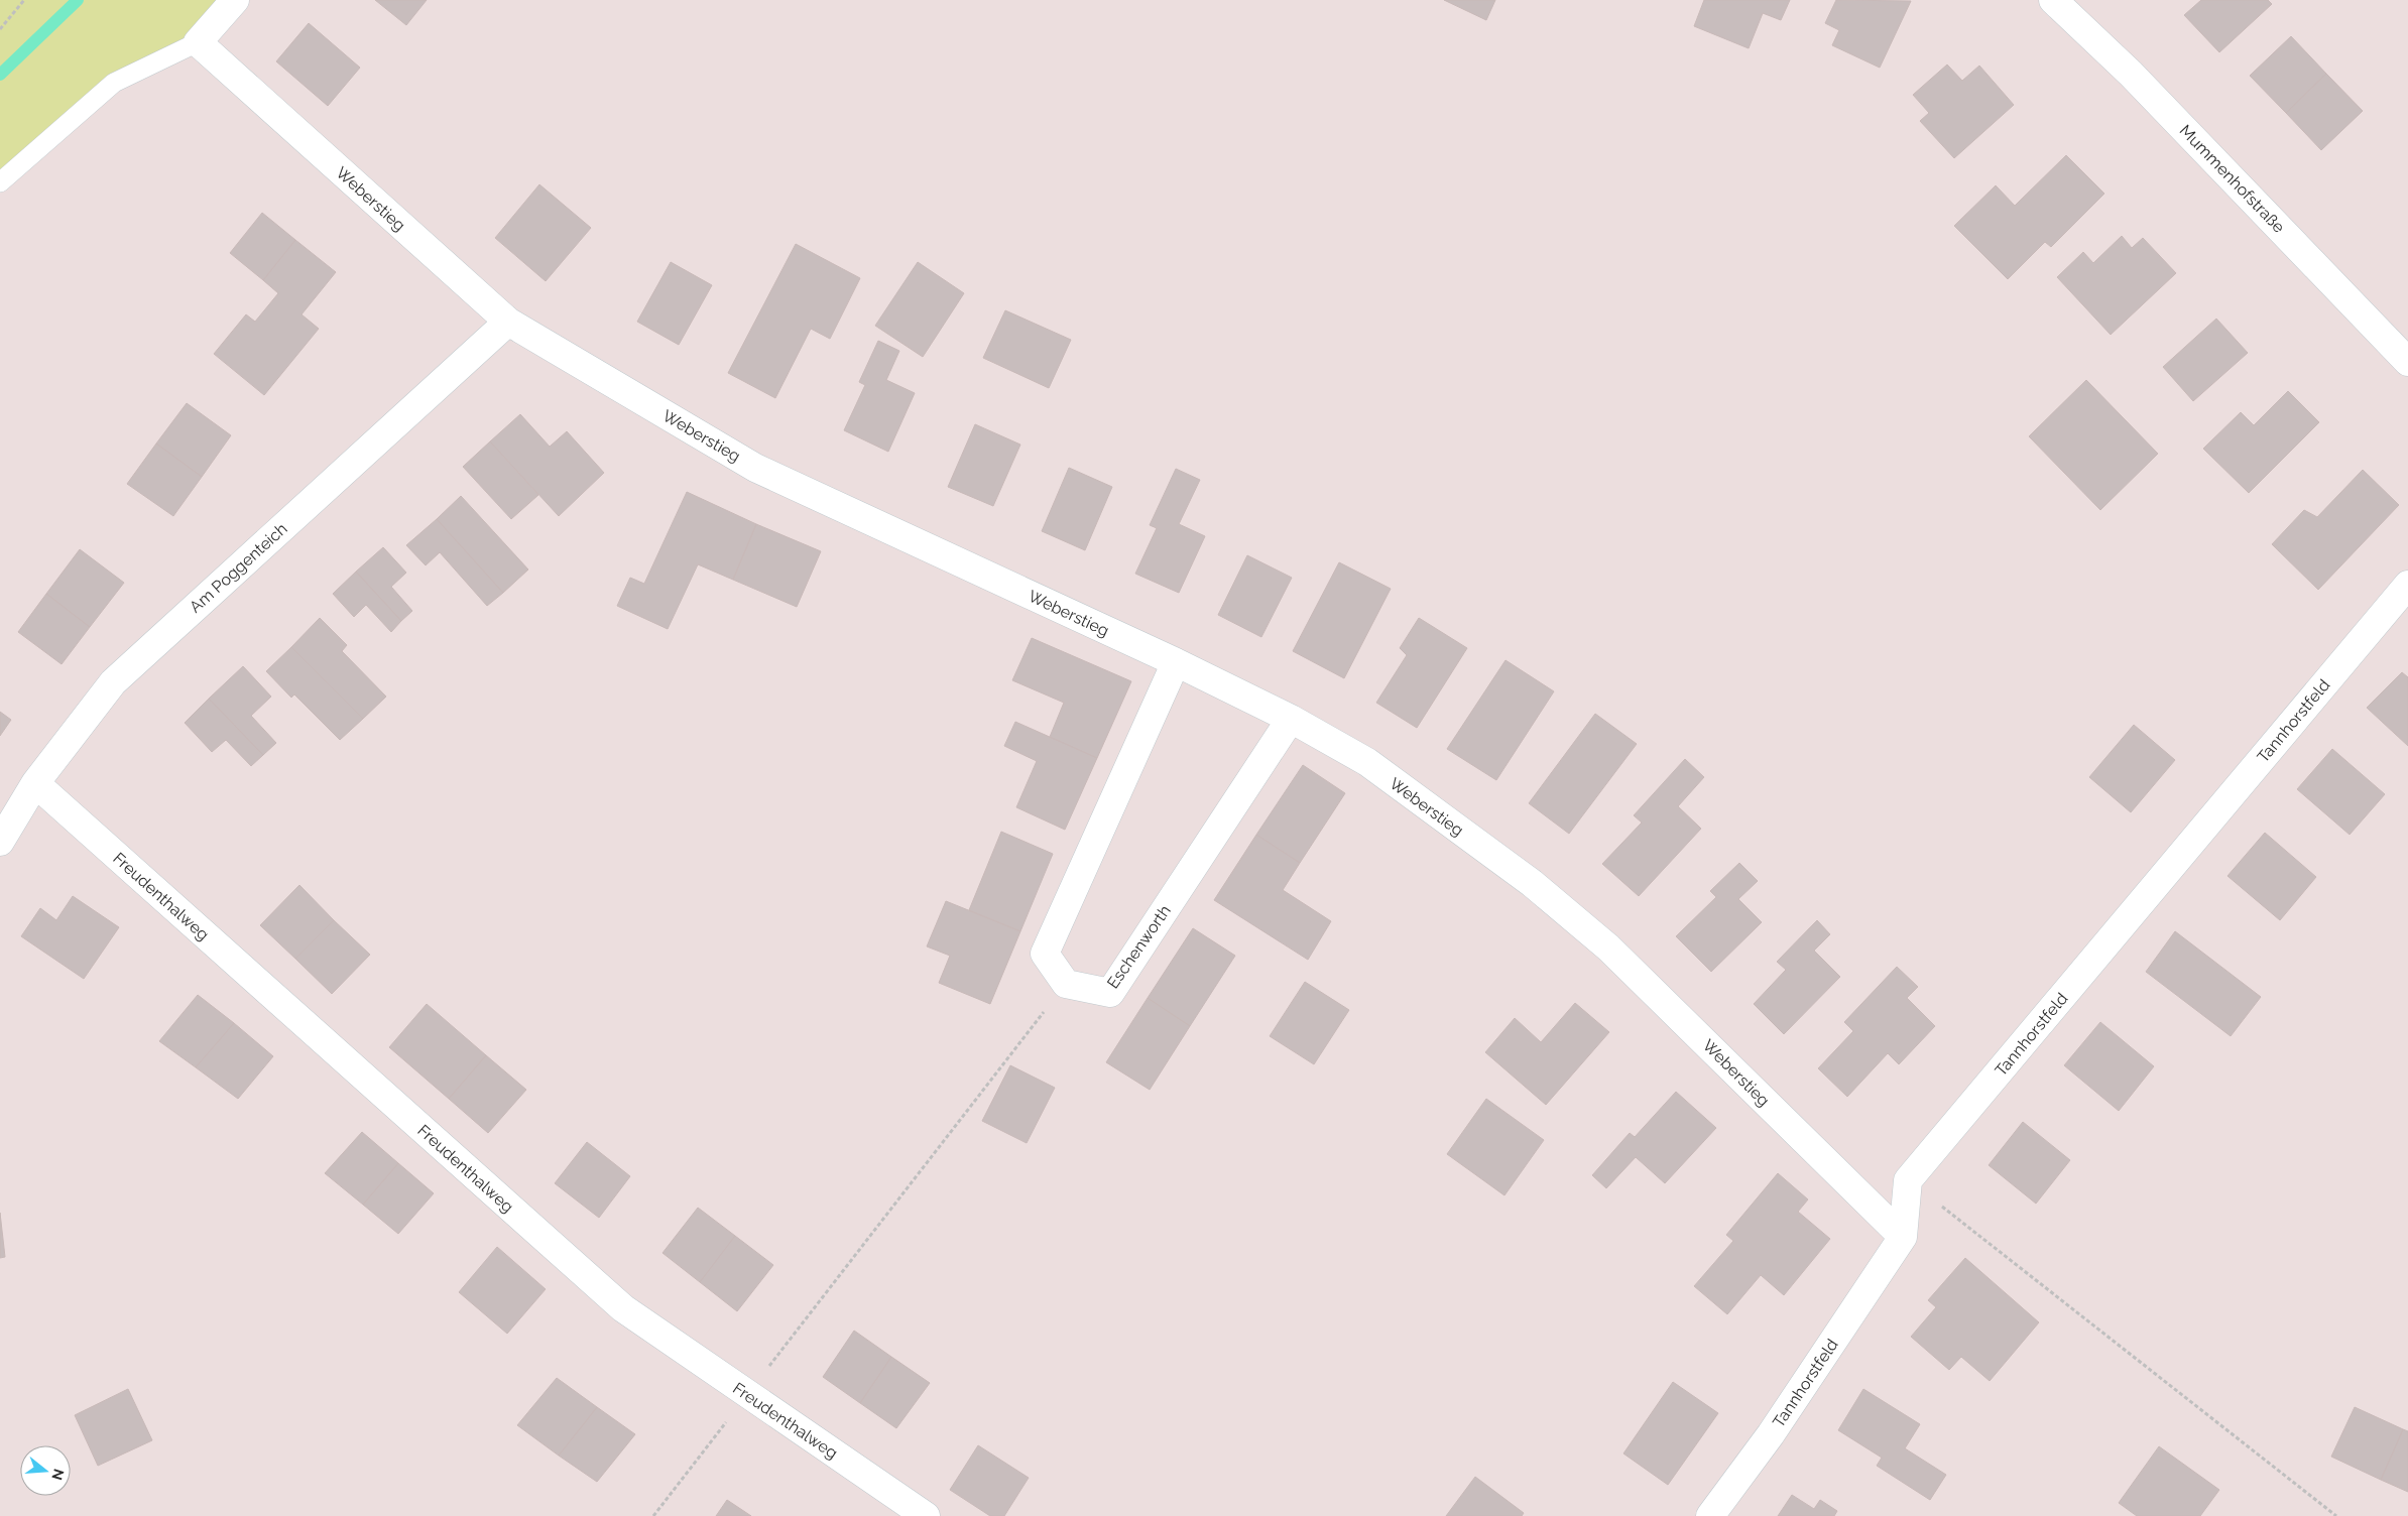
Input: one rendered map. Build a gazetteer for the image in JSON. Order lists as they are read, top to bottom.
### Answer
{
  "streets": {
    "street": [
      "Mummenhofstraße",
      "Weberstieg",
      "Am Poggenteich",
      "Tannhorstfeld",
      "Freudenthalweg",
      "Eschenworth"
    ]
  },
  "crossings": [
    ["Weberstieg", "Am Poggenteich"],
    ["Weberstieg", "Tannhorstfeld"],
    ["Weberstieg", "Eschenworth"],
    ["Am Poggenteich", "Freudenthalweg"]
  ],
  "north": "right"
}
